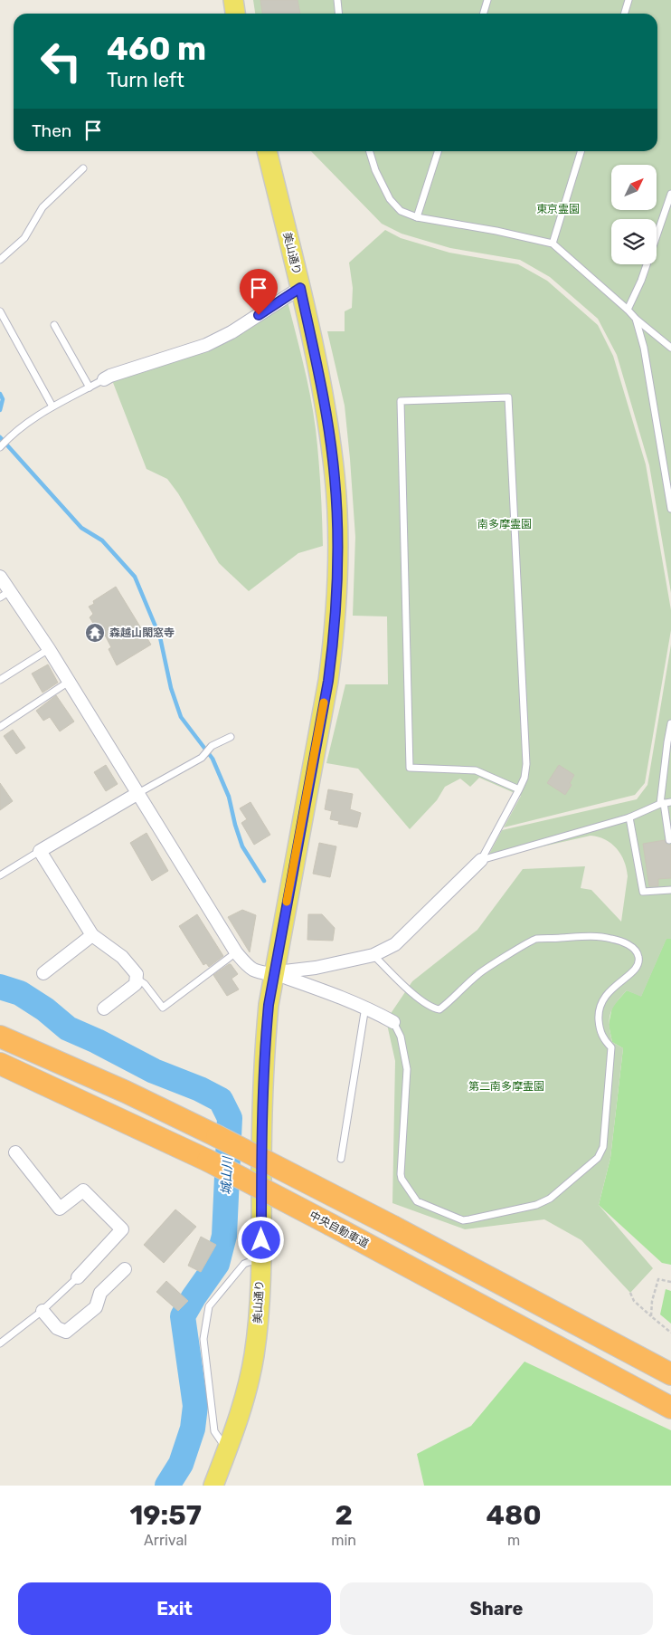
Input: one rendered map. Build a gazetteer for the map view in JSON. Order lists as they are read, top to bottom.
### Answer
{
  "streets": {
    "highway": ["中央自動車道"],
    "main road": ["美山通り"]
  },
  "water": ["城山川"],
  "parks": ["東京霊園", "南多摩霊園", "第二南多摩霊園"],
  "places": {
    "temple": ["森越山閑窓寺"]
  },
  "north": "top right",
  "page": {
    "turn": ["460 m", "Turn left"],
    "then": "Then",
    "eta": [
      "19:57",
      "Arrival",
      "2",
      "min",
      "480",
      "m"
    ],
    "buttons": ["Exit", "Share"]
  }
}
